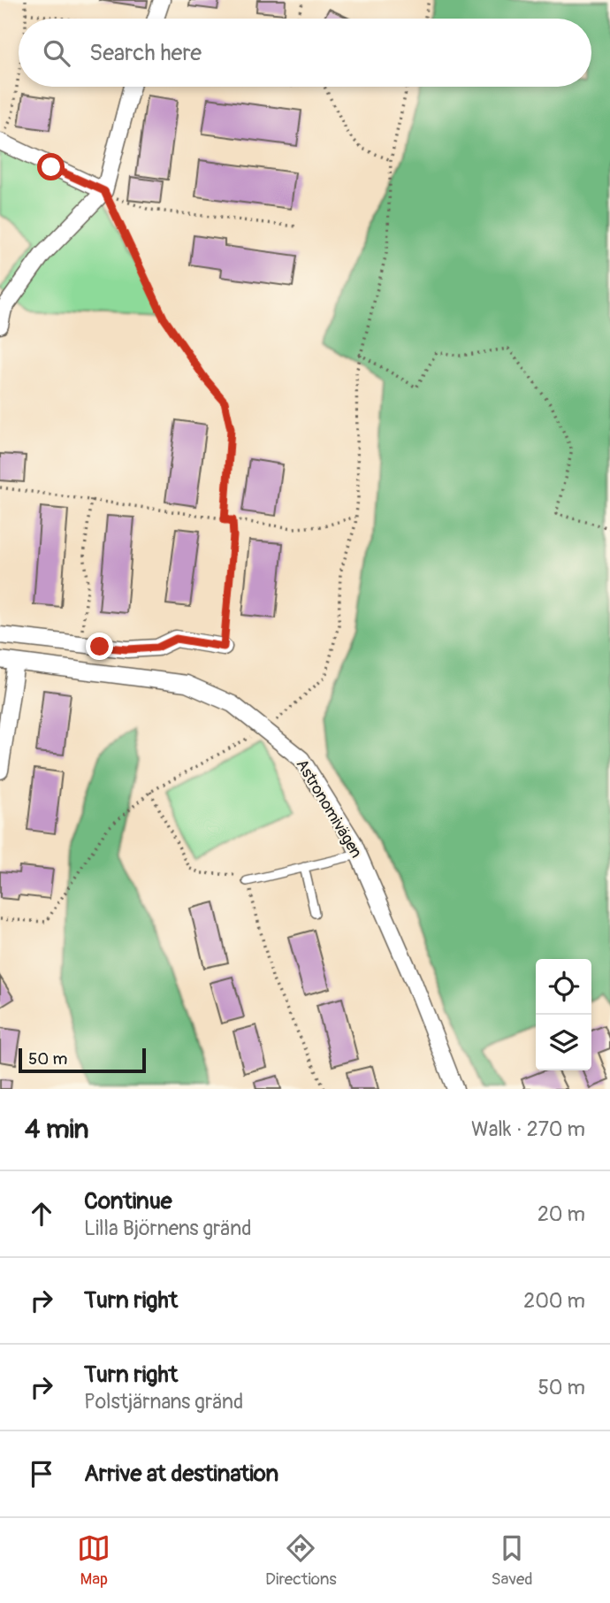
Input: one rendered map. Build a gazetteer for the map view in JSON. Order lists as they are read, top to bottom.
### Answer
{
  "streets": {
    "street": ["Astronomivägen"]
  },
  "scale_bar": "50 m",
  "page": {
    "search": "Search here",
    "scale": "50 m",
    "heading": ["4 min", "Walk · 270 m"],
    "list": [
      ["Continue", "Lilla Björnens gränd", "20 m"],
      ["Turn right", "200 m"],
      ["Turn right", "Polstjärnans gränd", "50 m"],
      "Arrive at destination"
    ],
    "nav": ["Map", "Directions", "Saved"]
  }
}
